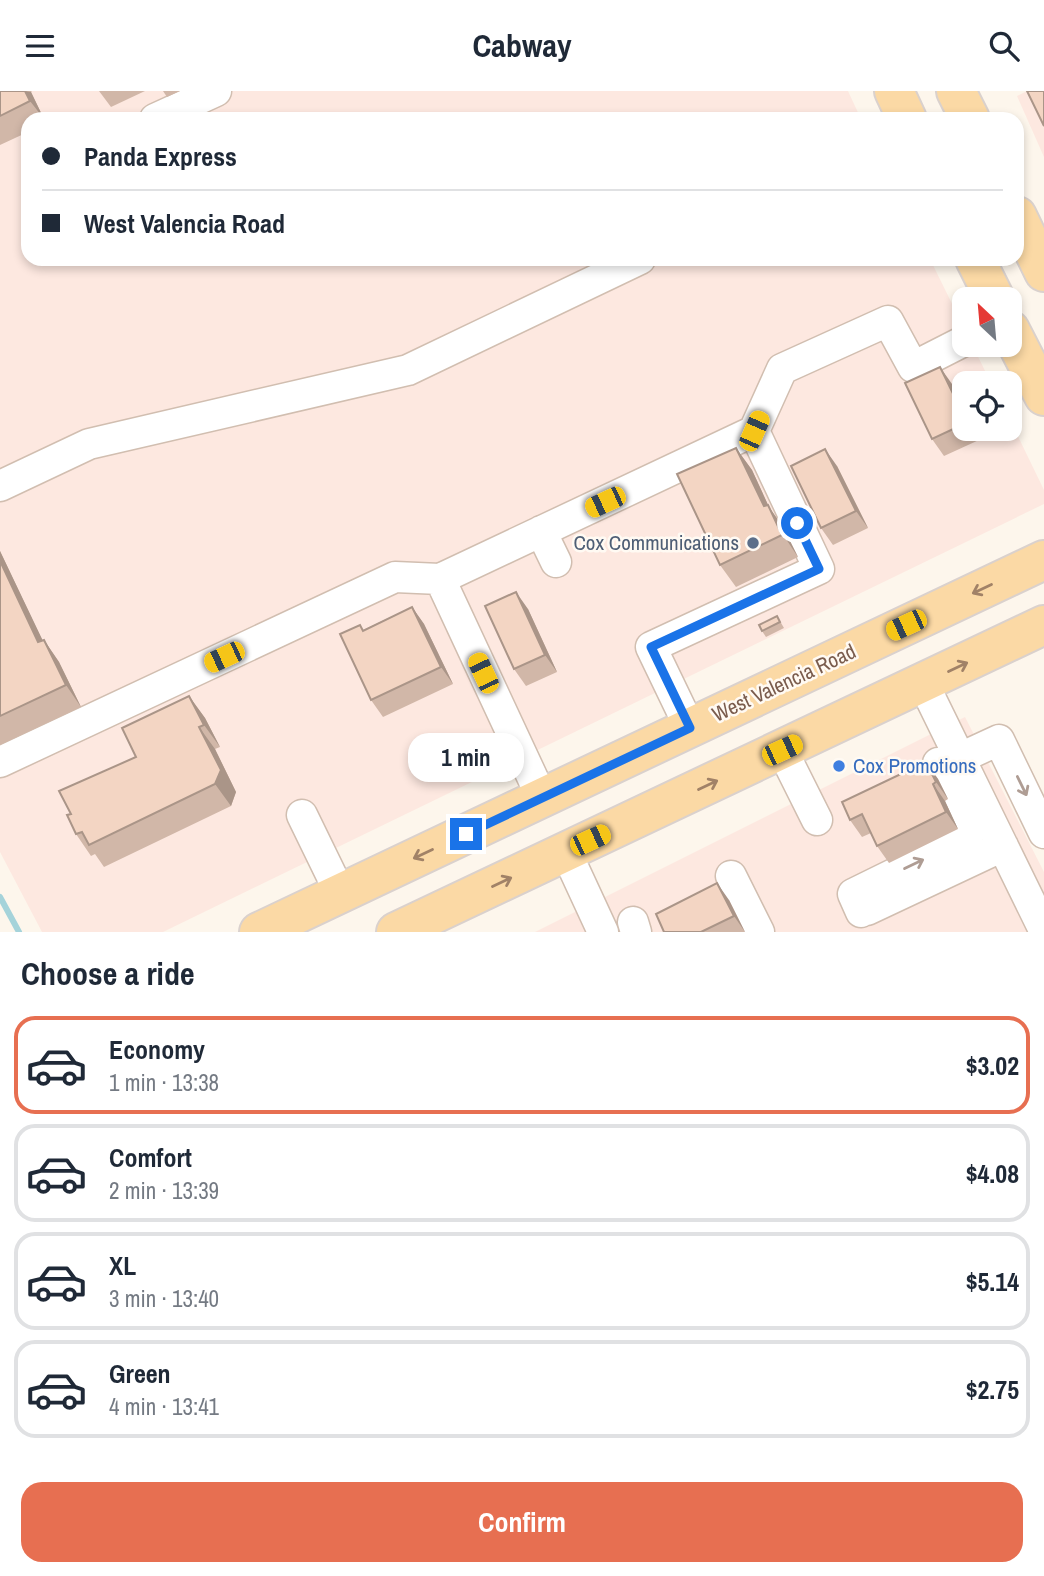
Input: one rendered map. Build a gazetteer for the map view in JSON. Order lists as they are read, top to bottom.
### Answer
{
  "streets": {
    "main road": ["West Valencia Road"]
  },
  "places": ["Cox Communications", "Cox Promotions"],
  "north": "top left",
  "page": {
    "header": "Cabway",
    "banner": ["Panda Express", "West Valencia Road"],
    "bubble": "1 min",
    "heading": "Choose a ride",
    "list": [
      {
        "name": "Economy",
        "note": "1 min · 13:38",
        "value": "$3.02"
      },
      {
        "name": "Comfort",
        "note": "2 min · 13:39",
        "value": "$4.08"
      },
      {
        "name": "XL",
        "note": "3 min · 13:40",
        "value": "$5.14"
      },
      {
        "name": "Green",
        "note": "4 min · 13:41",
        "value": "$2.75"
      }
    ],
    "buttons": "Confirm"
  }
}
